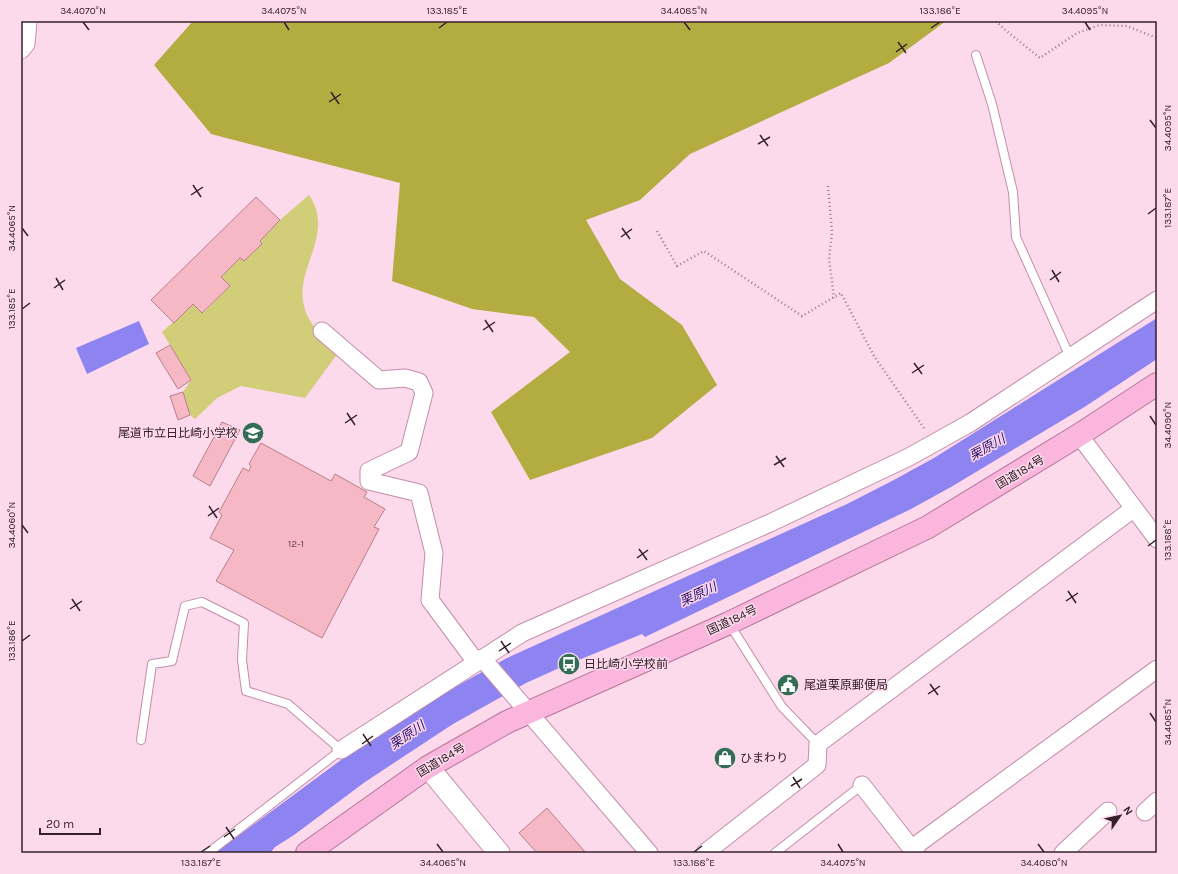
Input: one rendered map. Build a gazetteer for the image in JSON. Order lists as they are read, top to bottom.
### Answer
{
  "streets": {
    "highway": ["国道184号"]
  },
  "water": ["栗原川"],
  "places": {
    "school or university": ["尾道市立日比崎小学校"],
    "bus stop": ["日比崎小学校前"],
    "public building": ["尾道栗原郵便局"],
    "shop": ["ひまわり"]
  },
  "house_numbers": ["12-1"],
  "scale_bar": "20 m",
  "north": "top right",
  "coordinates": [
    "34.4070°N",
    "34.4075°N",
    "133.185°E",
    "34.4085°N",
    "133.186°E",
    "34.4095°N",
    "133.187°E",
    "34.4065°N",
    "34.4090°N",
    "34.4060°N",
    "133.188°E",
    "34.4080°N"
  ]
}
